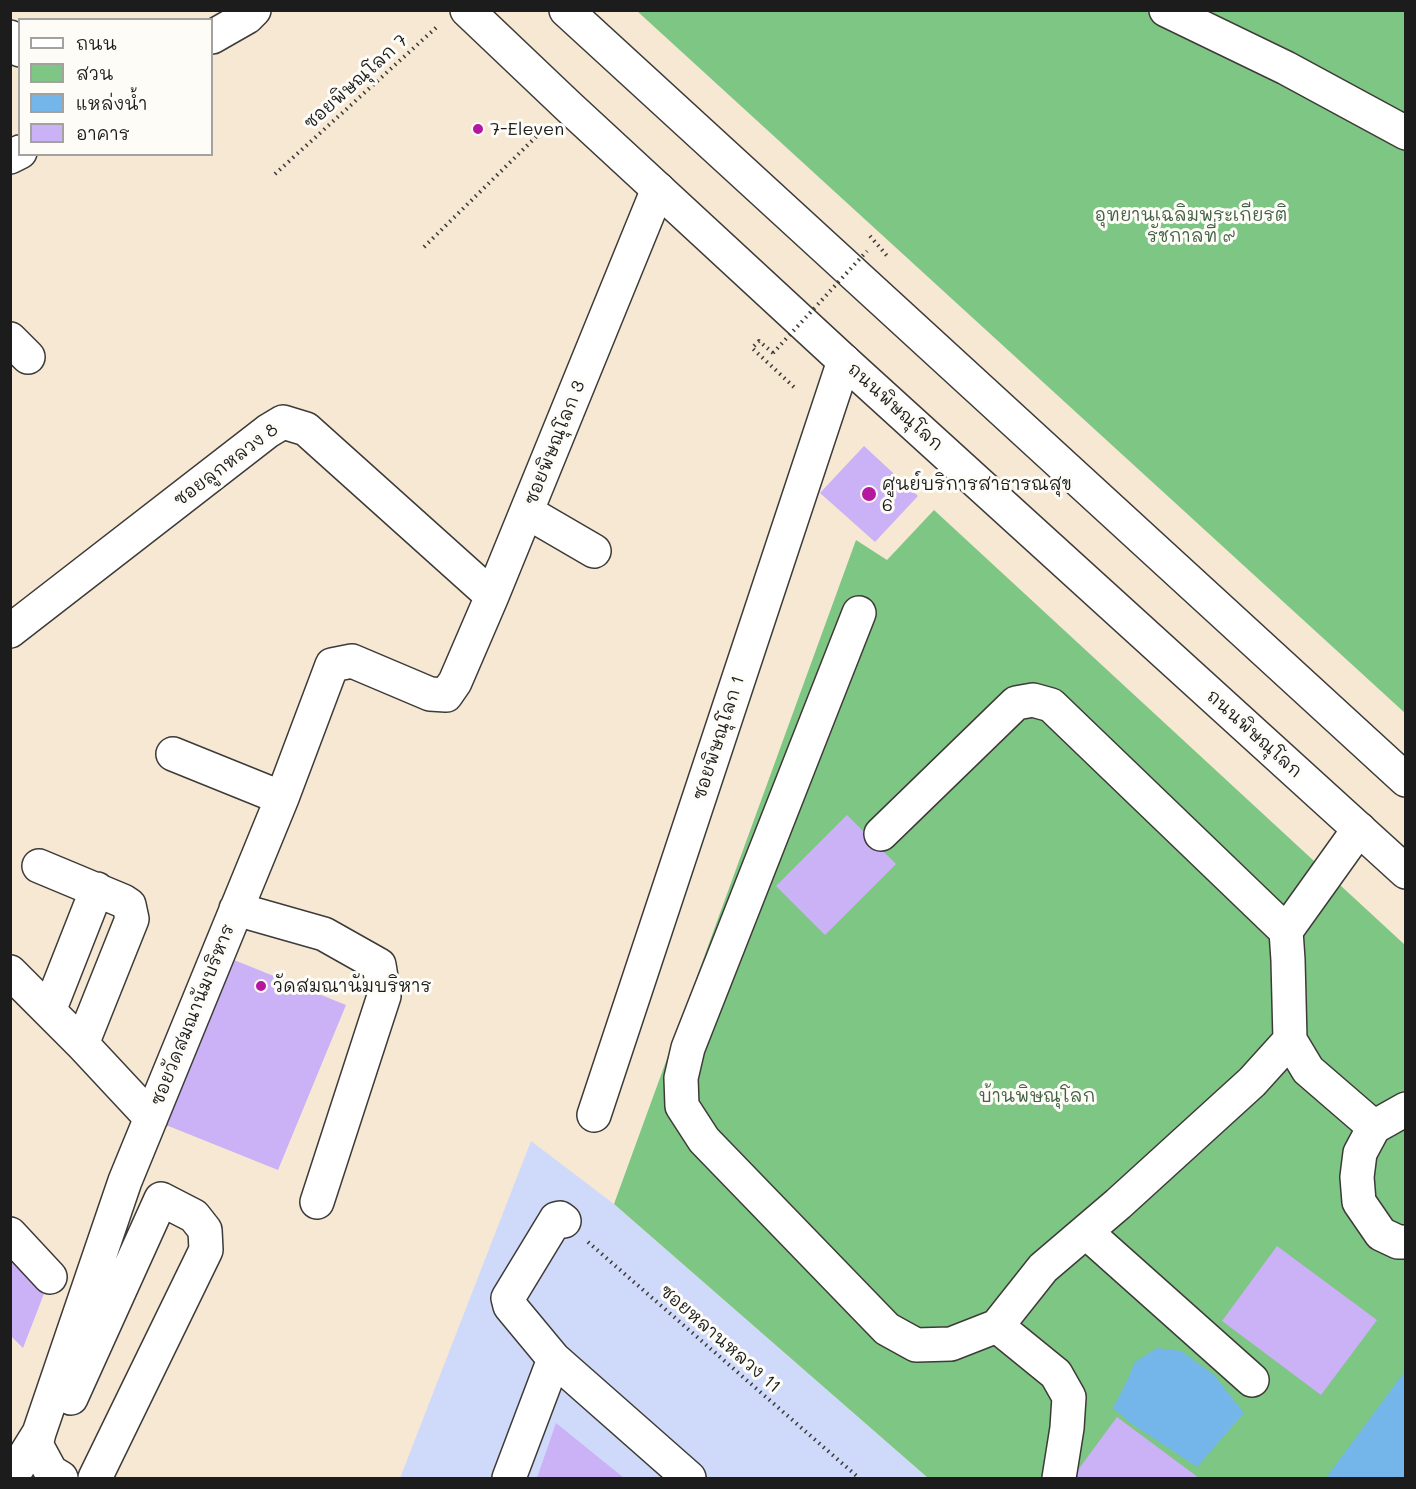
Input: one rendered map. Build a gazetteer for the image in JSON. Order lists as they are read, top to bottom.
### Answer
{
  "streets": {
    "street": [
      "ถนนพิษณุโลก",
      "ซอยพิษณุโลก 3",
      "ซอยลูกหลวง 8",
      "ซอยพิษณุโลก 1",
      "ซอยวัดสมณานัมบริหาร"
    ],
    "path": ["ซอยพิษณุโลก 7", "ซอยหลานหลวง 11"]
  },
  "crossings": [
    ["ซอยพิษณุโลก 7", "ถนนพิษณุโลก"],
    ["ถนนพิษณุโลก", "ซอยพิษณุโลก 3"],
    ["ถนนพิษณุโลก", "ซอยพิษณุโลก 1"],
    ["ซอยพิษณุโลก 3", "ซอยลูกหลวง 8"],
    ["ซอยพิษณุโลก 3", "ซอยวัดสมณานัมบริหาร"]
  ],
  "parks": ["อุทยานเฉลิมพระเกียรติ รัชกาลที่ ๙", "บ้านพิษณุโลก"],
  "places": ["7-Eleven", "ศูนย์บริการสาธารณสุข 6", "วัดสมณานัมบริหาร"],
  "legend": [
    "ถนน",
    "สวน",
    "แหล่งน้ำ",
    "อาคาร"
  ]
}
